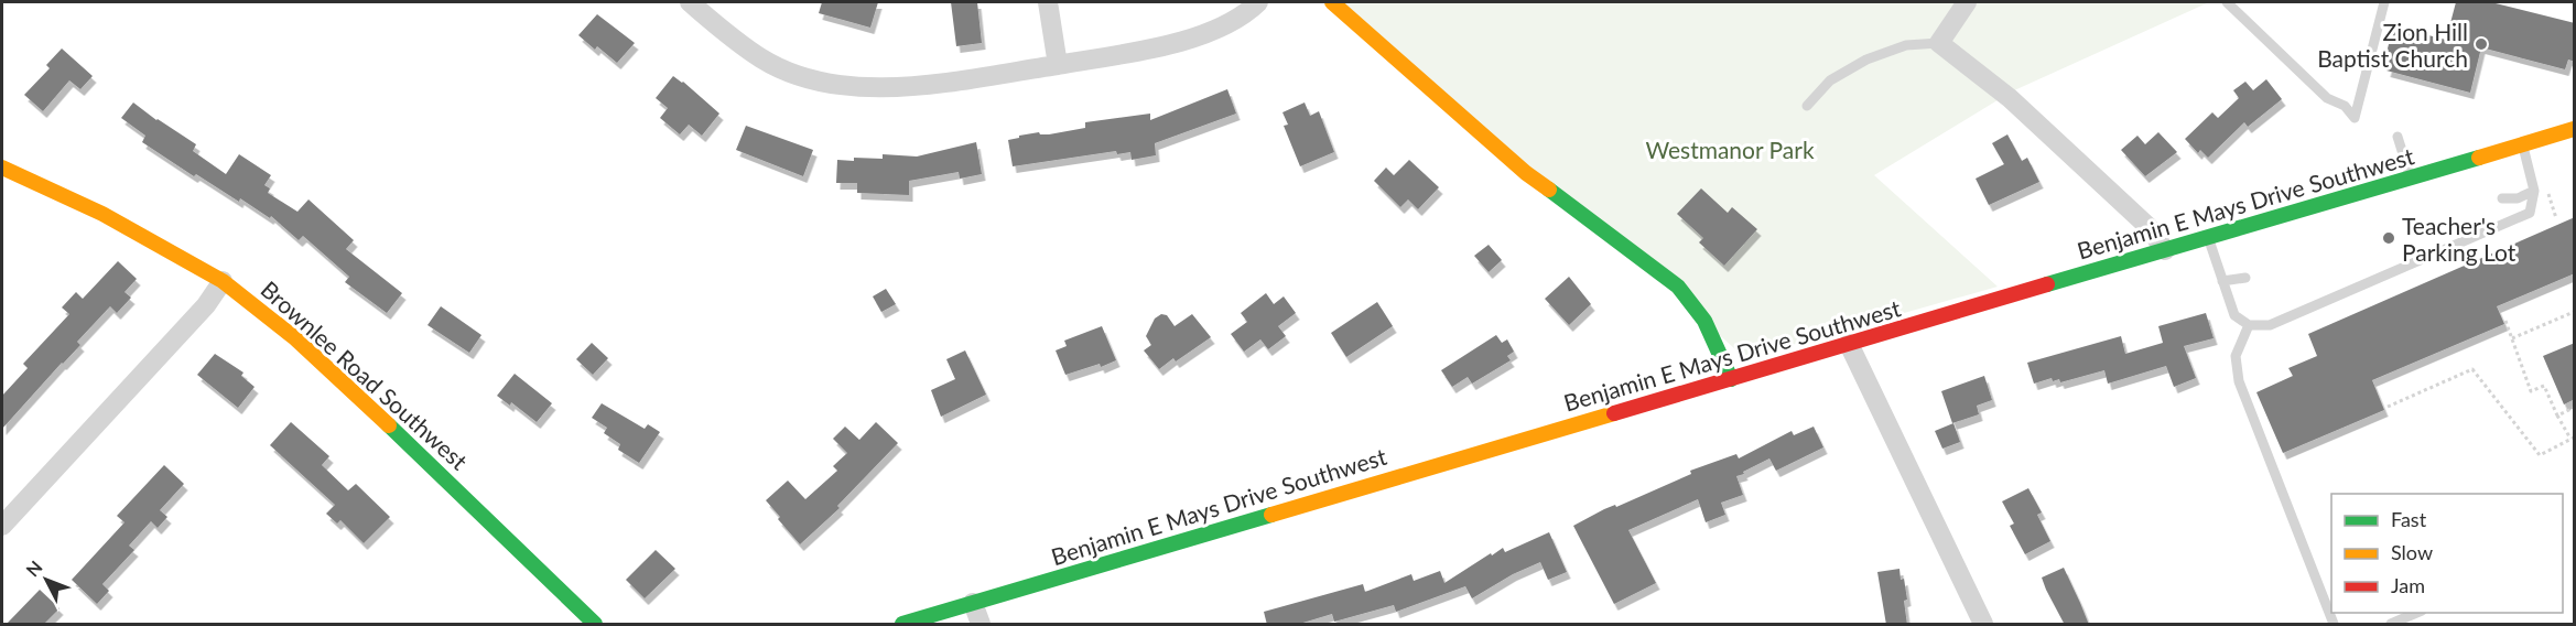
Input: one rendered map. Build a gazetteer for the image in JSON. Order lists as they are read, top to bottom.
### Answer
{
  "streets": {
    "street": ["Benjamin E Mays Drive Southwest", "Brownlee Road Southwest"]
  },
  "parks": ["Westmanor Park"],
  "places": ["Zion Hill Baptist Church", "Teacher's Parking Lot"],
  "legend": ["Fast", "Slow", "Jam"],
  "north": "top left"
}
